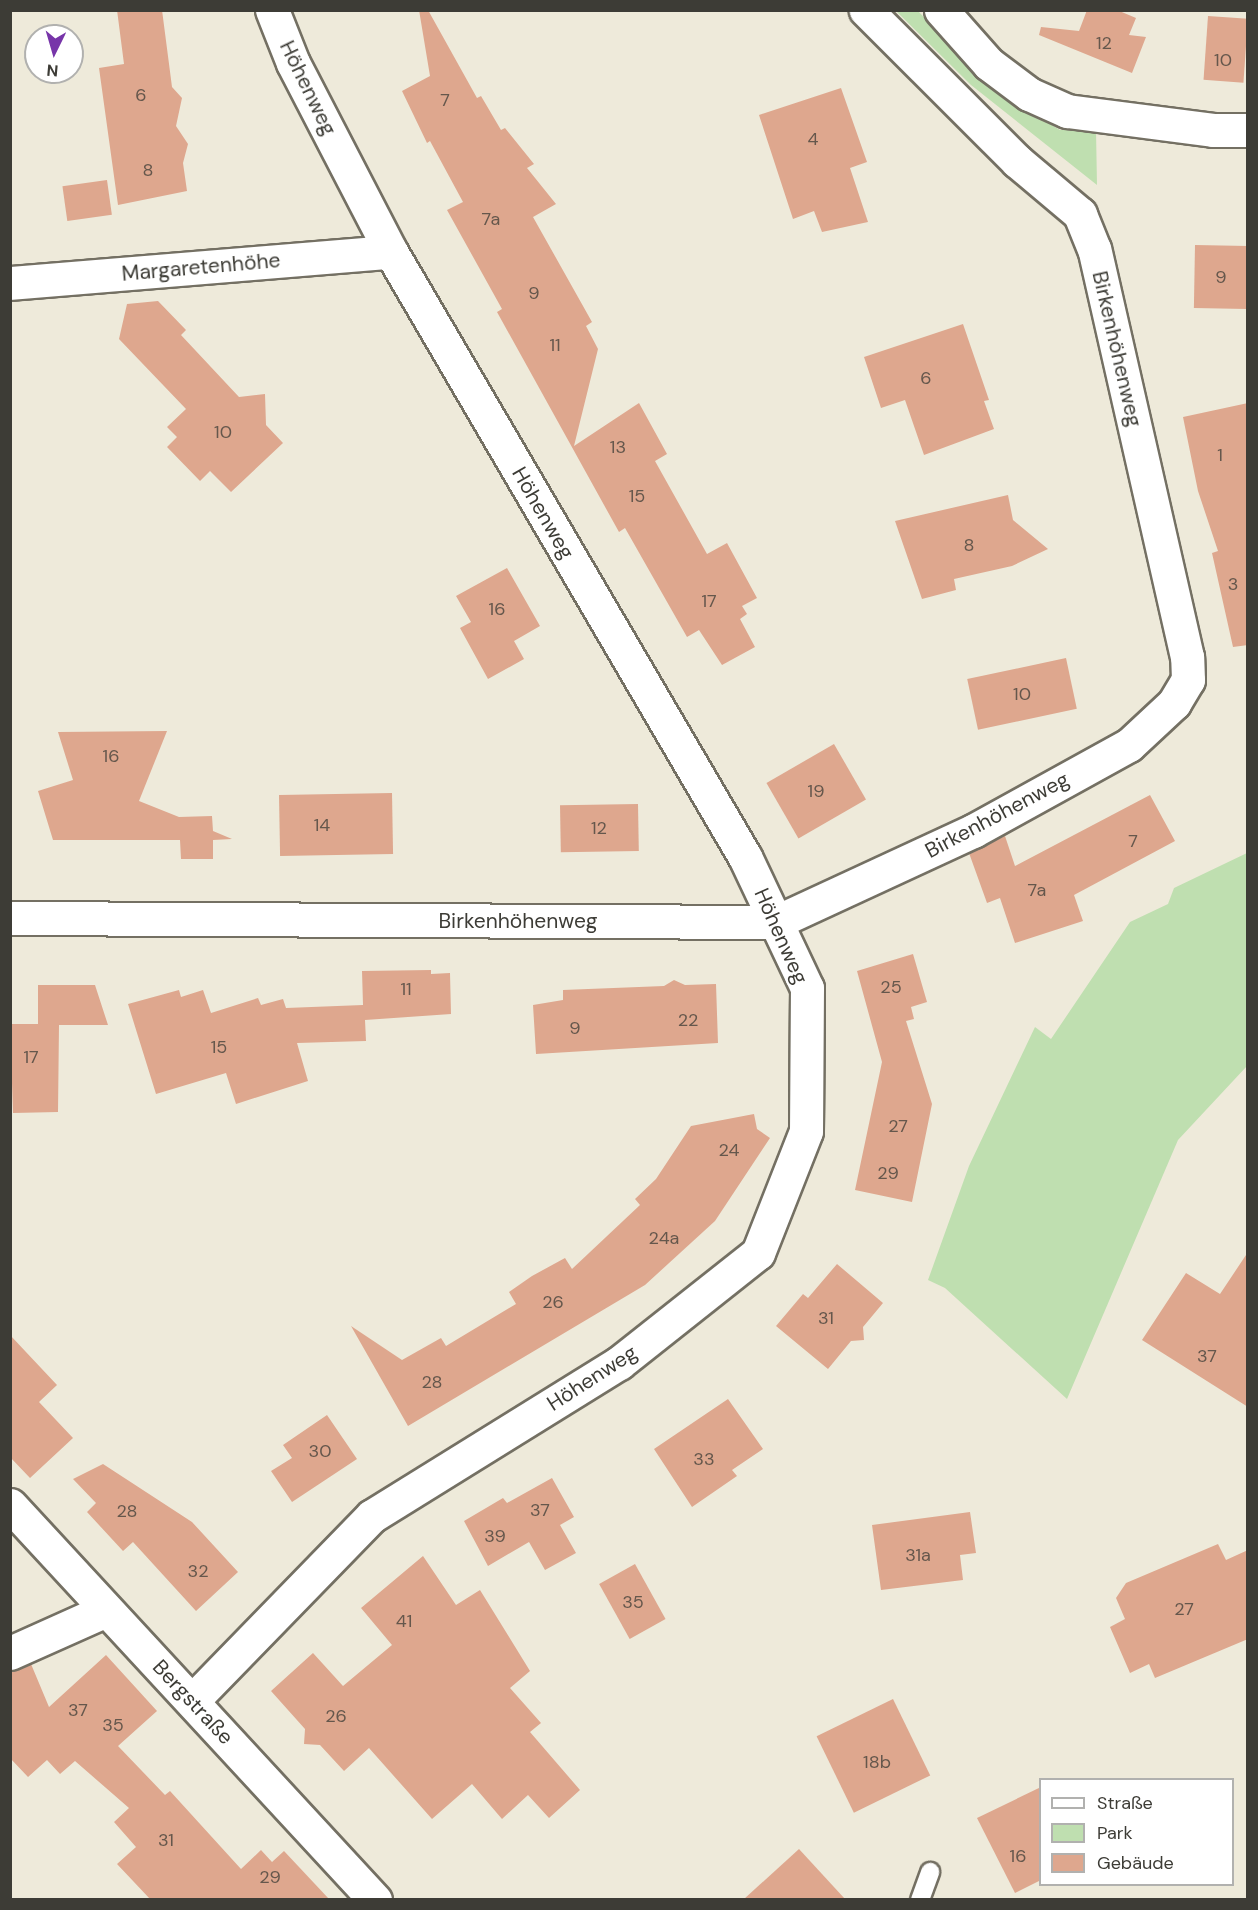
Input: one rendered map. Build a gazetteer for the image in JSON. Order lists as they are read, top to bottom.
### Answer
{
  "streets": {
    "street": [
      "Höhenweg",
      "Margaretenhöhe",
      "Birkenhöhenweg",
      "Bergstraße"
    ]
  },
  "crossings": [
    ["Höhenweg", "Margaretenhöhe"],
    ["Höhenweg", "Birkenhöhenweg"],
    ["Höhenweg", "Bergstraße"]
  ],
  "house_numbers": [
    "12",
    "10",
    "6",
    "7",
    "4",
    "8",
    "7a",
    "9",
    "9",
    "11",
    "6",
    "10",
    "13",
    "1",
    "15",
    "8",
    "3",
    "17",
    "16",
    "10",
    "16",
    "19",
    "14",
    "12",
    "7",
    "7a",
    "25",
    "11",
    "22",
    "9",
    "15",
    "17",
    "27",
    "24",
    "29",
    "24a",
    "26",
    "31",
    "37",
    "28",
    "30",
    "33",
    "37",
    "28",
    "39",
    "31a",
    "32",
    "35",
    "27",
    "41",
    "37",
    "26",
    "35",
    "18b",
    "31",
    "16",
    "29"
  ],
  "legend": ["Straße", "Park", "Gebäude"],
  "north": "bottom"
}
